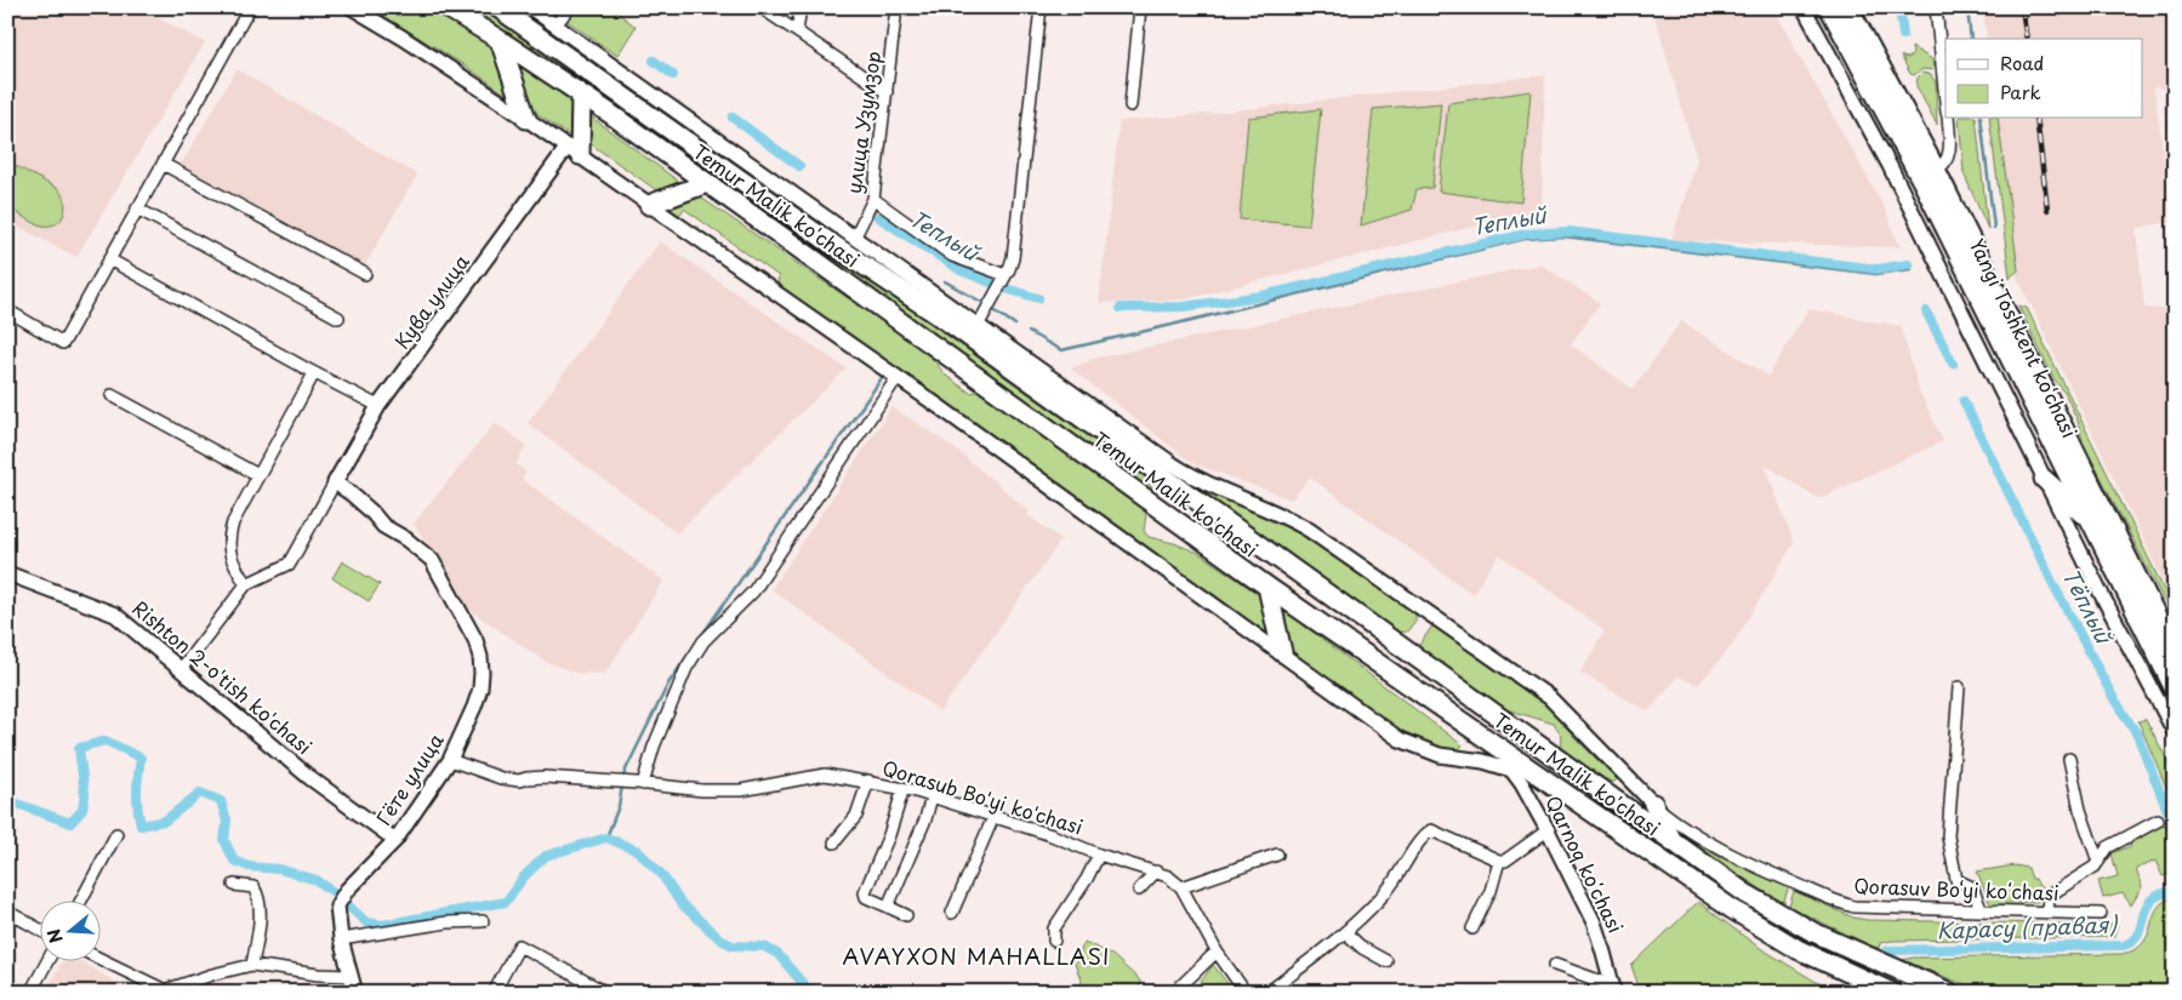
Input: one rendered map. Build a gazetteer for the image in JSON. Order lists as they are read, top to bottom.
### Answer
{
  "streets": {
    "highway": ["Temur Malik ko'chasi", "Yangi Toshkent ko‘chasi"],
    "street": [
      "улица Узумзор",
      "Кува улица",
      "Rishton 2-o'tish ko'chasi",
      "Гёте улица",
      "Qorasub Bo'yi ko'chasi",
      "Qarnoq koʻchasi",
      "Qorasuv Bo‘yi koʻchasi"
    ]
  },
  "crossings": [
    ["Temur Malik ko'chasi", "Qarnoq koʻchasi"],
    ["Кува улица", "Гёте улица"],
    ["Rishton 2-o'tish ko'chasi", "Гёте улица"],
    ["Гёте улица", "Qorasub Bo'yi ko'chasi"]
  ],
  "districts": ["AVAYXON MAHALLASI"],
  "water": ["Теплый", "Тёплый", "Карасу (правая)"],
  "legend": ["Road", "Park"],
  "north": "left"
}
